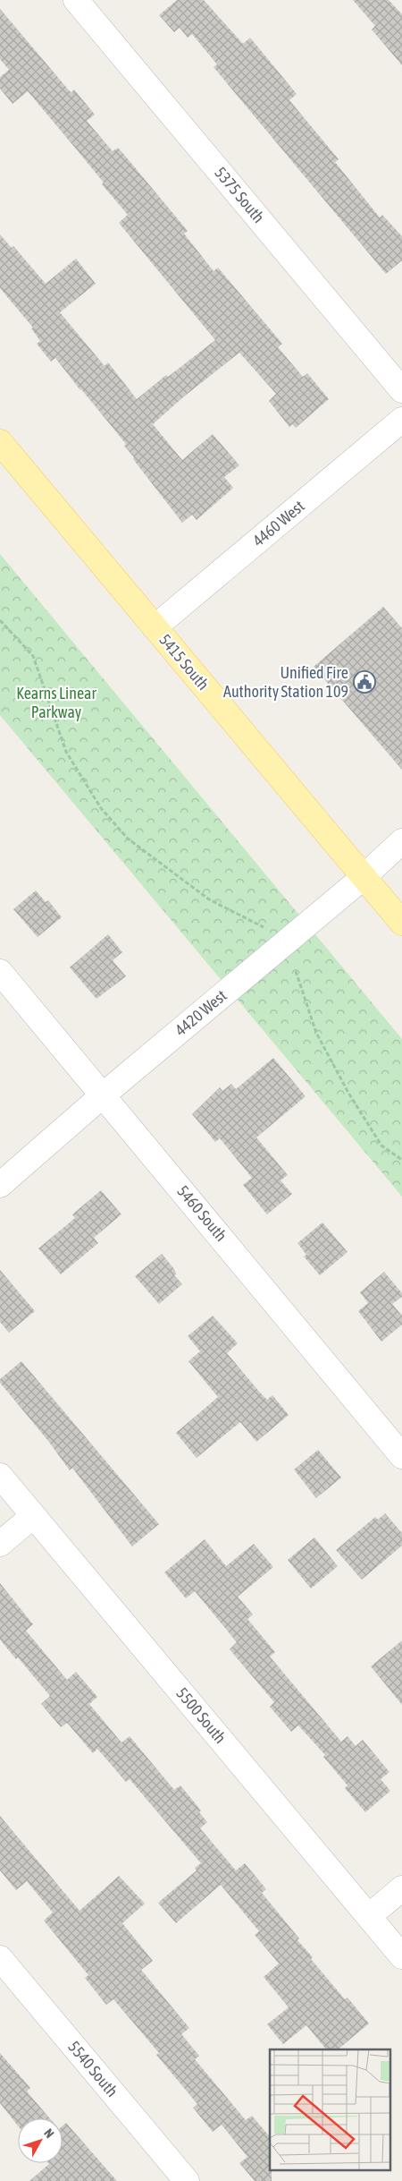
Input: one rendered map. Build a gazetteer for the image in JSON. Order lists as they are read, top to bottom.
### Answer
{
  "streets": {
    "main road": ["5415 South"],
    "street": [
      "5375 South",
      "4460 West",
      "4420 West",
      "5460 South",
      "5500 South",
      "5540 South"
    ]
  },
  "crossings": [
    ["4460 West", "5415 South"],
    ["5415 South", "4420 West"],
    ["4420 West", "5460 South"]
  ],
  "parks": ["Kearns Linear Parkway"],
  "places": {
    "public building": ["Unified Fire Authority Station 109"]
  },
  "north": "top right"
}
